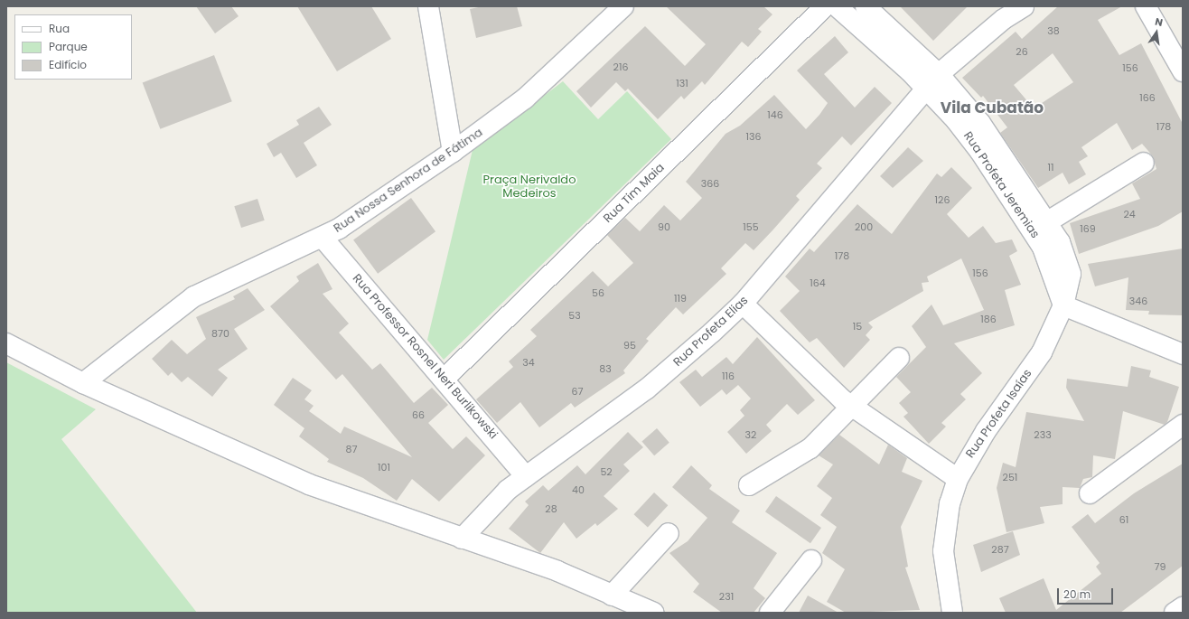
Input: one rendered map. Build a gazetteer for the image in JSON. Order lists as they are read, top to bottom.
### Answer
{
  "streets": {
    "street": [
      "Rua Nossa Senhora de Fátima",
      "Rua Profeta Jeremias",
      "Rua Tim Maia",
      "Rua Profeta Elias",
      "Rua Professor Rosnel Neri Burlikowski",
      "Rua Profeta Isaías"
    ]
  },
  "crossings": [
    ["Rua Nossa Senhora de Fátima", "Rua Professor Rosnel Neri Burlikowski"],
    ["Rua Profeta Jeremias", "Rua Profeta Elias"],
    ["Rua Profeta Jeremias", "Rua Profeta Isaías"],
    ["Rua Tim Maia", "Rua Professor Rosnel Neri Burlikowski"],
    ["Rua Profeta Elias", "Rua Professor Rosnel Neri Burlikowski"]
  ],
  "districts": ["Vila Cubatão"],
  "parks": ["Praça Nerivaldo Medeiros"],
  "house_numbers": [
    "38",
    "26",
    "216",
    "156",
    "131",
    "166",
    "146",
    "178",
    "136",
    "11",
    "366",
    "126",
    "24",
    "90",
    "155",
    "200",
    "169",
    "178",
    "156",
    "164",
    "56",
    "119",
    "346",
    "53",
    "186",
    "15",
    "870",
    "95",
    "34",
    "83",
    "116",
    "67",
    "66",
    "32",
    "233",
    "87",
    "101",
    "52",
    "251",
    "40",
    "28",
    "61",
    "287",
    "79",
    "231"
  ],
  "legend": ["Rua", "Parque", "Edifício"],
  "scale_bar": "20 m",
  "north": "top"
}
